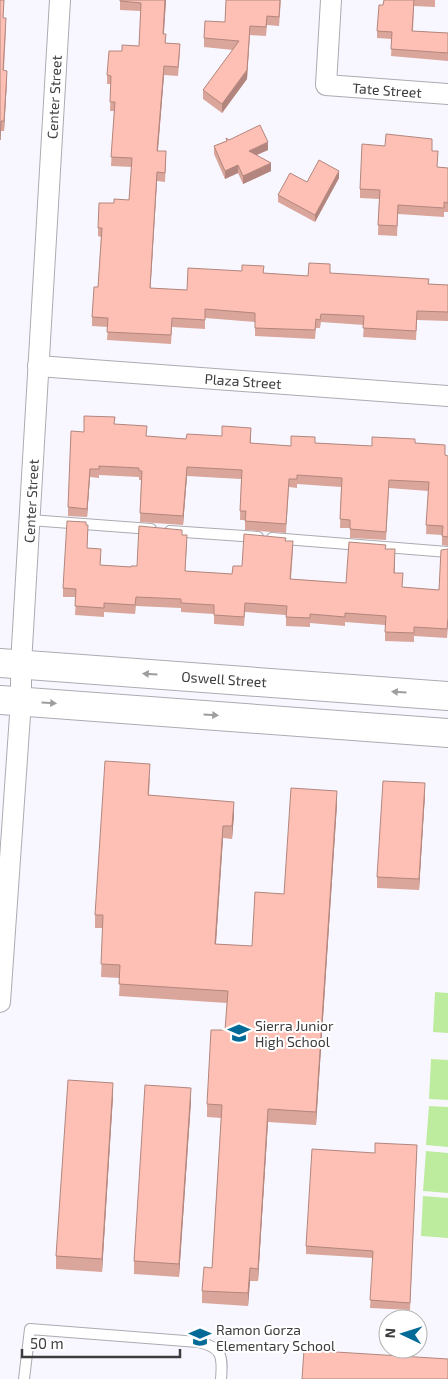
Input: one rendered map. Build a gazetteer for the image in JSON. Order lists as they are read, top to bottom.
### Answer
{
  "streets": {
    "main road": ["Oswell Street"],
    "street": ["Tate Street", "Center Street", "Plaza Street"]
  },
  "crossings": [
    ["Center Street", "Plaza Street"],
    ["Center Street", "Oswell Street"]
  ],
  "places": {
    "school or university": ["Sierra Junior High School", "Ramon Gorza Elementary School"]
  },
  "scale_bar": "50 m",
  "north": "left"
}
